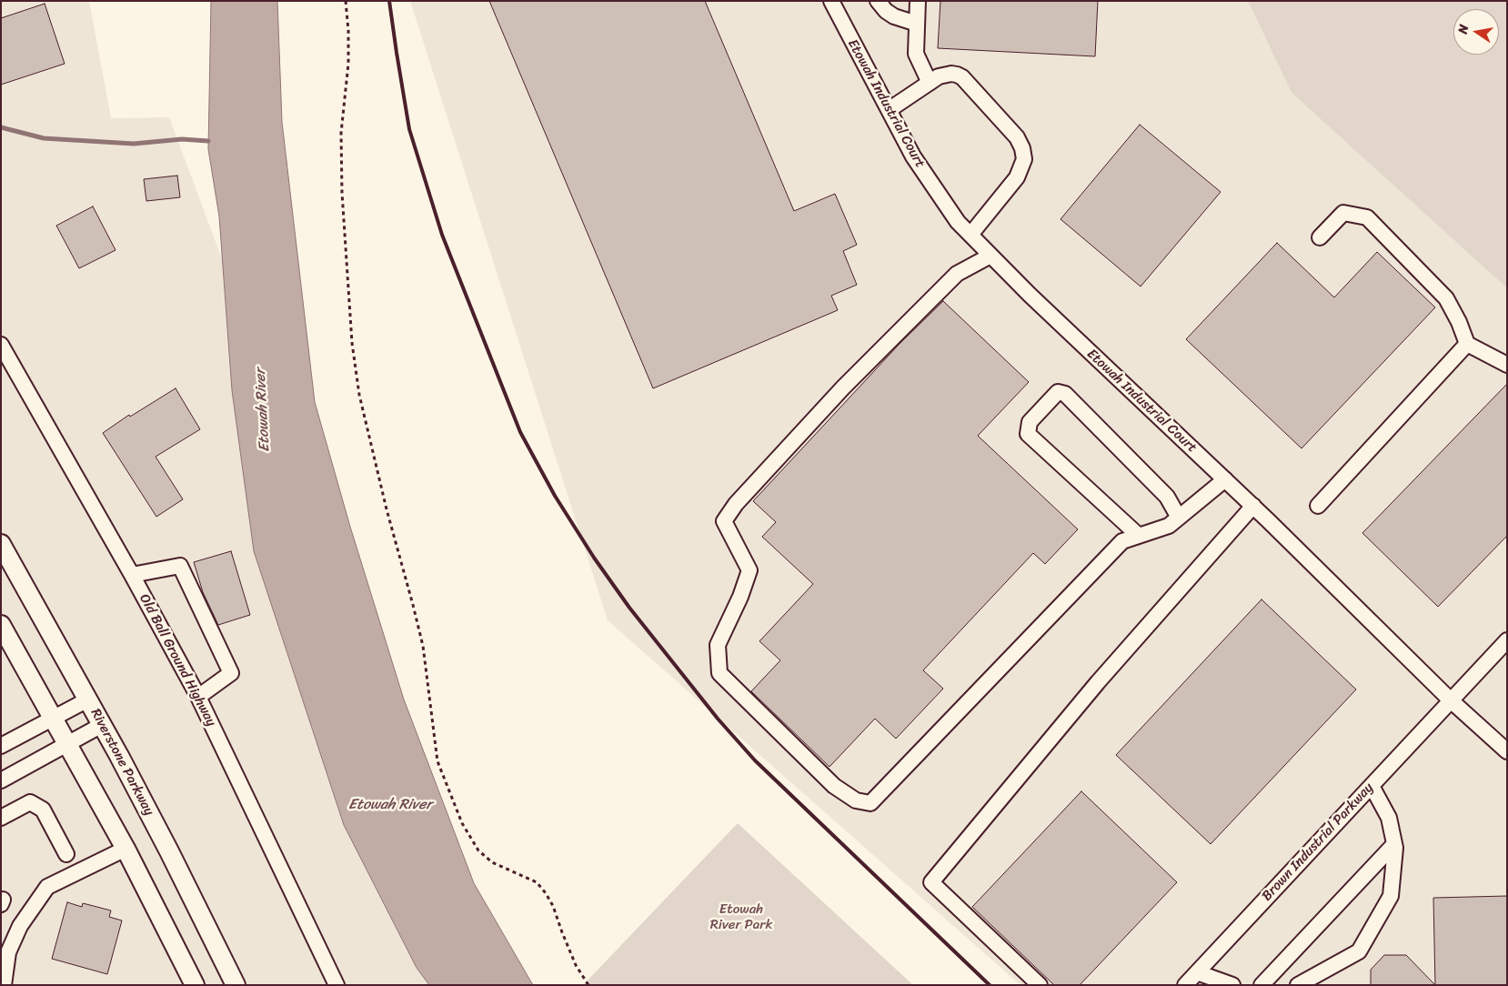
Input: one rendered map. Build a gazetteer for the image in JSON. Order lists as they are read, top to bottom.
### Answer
{
  "streets": {
    "main road": ["Riverstone Parkway"],
    "street": ["Etowah Industrial Court", "Old Ball Ground Highway", "Brown Industrial Parkway"]
  },
  "crossings": [
    ["Etowah Industrial Court", "Brown Industrial Parkway"]
  ],
  "water": ["Etowah River"],
  "parks": ["Etowah River Park"],
  "north": "left"
}
